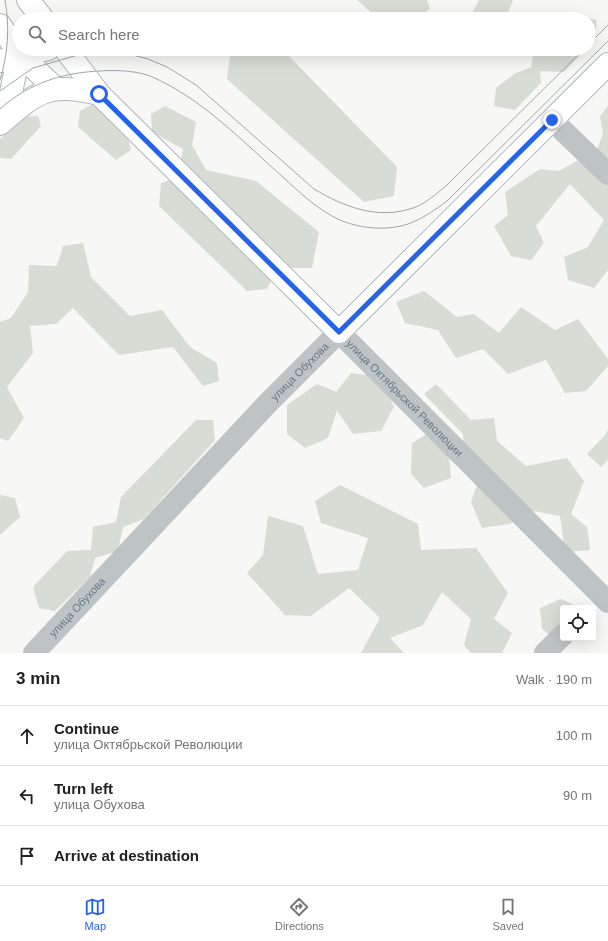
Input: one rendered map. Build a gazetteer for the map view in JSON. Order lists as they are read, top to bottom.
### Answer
{
  "streets": {
    "street": ["улица Обухова", "улица Октябрьской Революции"]
  },
  "crossings": [
    ["улица Обухова", "улица Октябрьской Революции"]
  ],
  "page": {
    "search": "Search here",
    "heading": ["3 min", "Walk · 190 m"],
    "list": [
      ["Continue", "улица Октябрьской Революции", "100 m"],
      ["Turn left", "улица Обухова", "90 m"],
      "Arrive at destination"
    ],
    "nav": ["Map", "Directions", "Saved"]
  }
}
